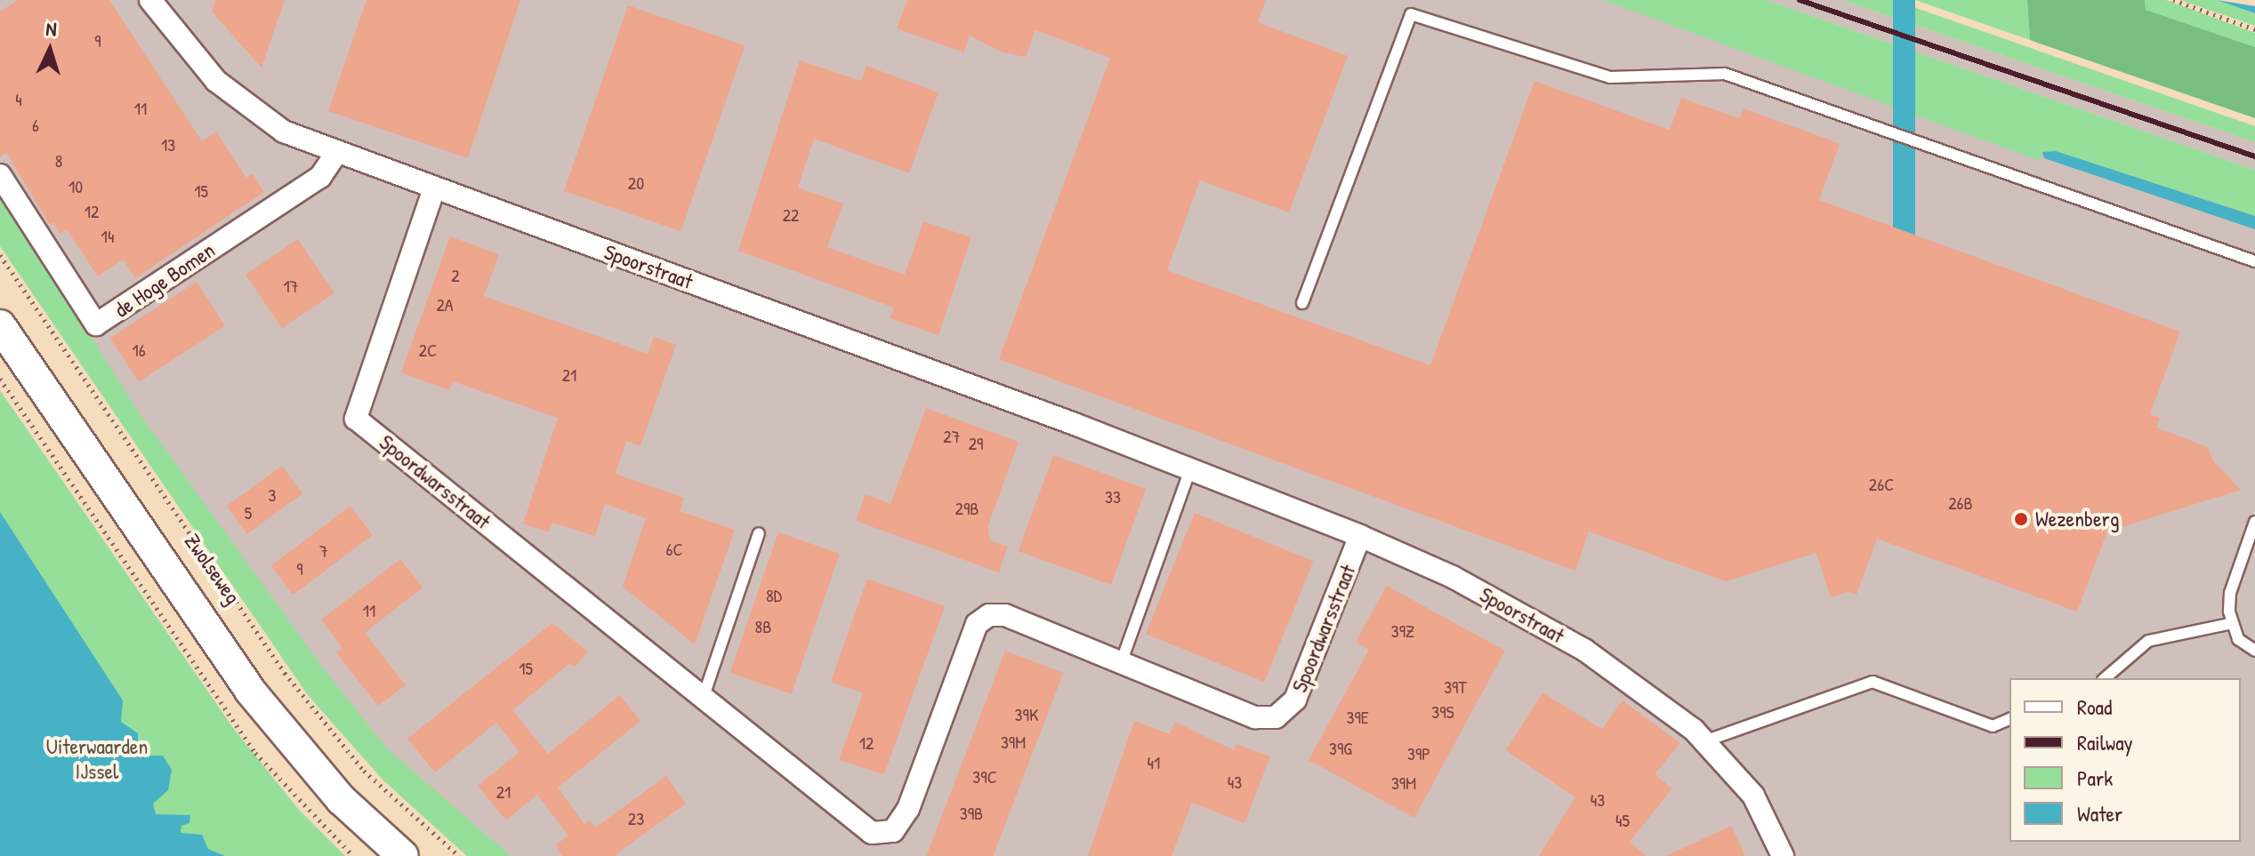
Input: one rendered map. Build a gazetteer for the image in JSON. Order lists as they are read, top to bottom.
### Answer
{
  "streets": {
    "main road": ["Zwolseweg"],
    "street": ["Spoorstraat", "de Hoge Bomen", "Spoordwarsstraat"]
  },
  "crossings": [
    ["Spoorstraat", "de Hoge Bomen"],
    ["Spoorstraat", "Spoordwarsstraat"]
  ],
  "parks": ["Uiterwaarden IJssel"],
  "places": ["Wezenberg"],
  "house_numbers": [
    "9",
    "4",
    "11",
    "6",
    "13",
    "8",
    "20",
    "10",
    "15",
    "12",
    "22",
    "14",
    "2",
    "17",
    "2A",
    "16",
    "2C",
    "21",
    "27",
    "29",
    "26C",
    "3",
    "33",
    "26B",
    "29B",
    "5",
    "6C",
    "7",
    "9",
    "8D",
    "11",
    "8B",
    "39Z",
    "15",
    "39T",
    "39S",
    "39K",
    "39E",
    "39M",
    "12",
    "39G",
    "39P",
    "41",
    "39C",
    "43",
    "39M",
    "21",
    "43",
    "39B",
    "23",
    "45"
  ],
  "legend": [
    "Road",
    "Railway",
    "Park",
    "Water"
  ],
  "north": "top"
}
